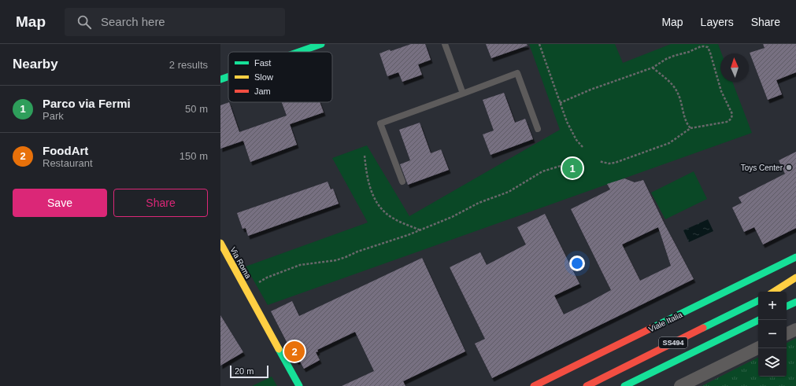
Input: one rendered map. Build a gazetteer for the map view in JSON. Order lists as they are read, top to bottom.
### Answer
{
  "streets": {
    "street": ["Via Roma", "Viale Italia", "SS494"]
  },
  "places": ["Toys Center"],
  "legend": ["Fast", "Slow", "Jam"],
  "scale_bar": "20 m",
  "north": "top",
  "page": {
    "header": "Map",
    "search": "Search here",
    "nav": ["Map", "Layers", "Share"],
    "heading": ["Nearby", "2 results"],
    "list": [
      {
        "mark": "1",
        "name": "Parco via Fermi",
        "note": "Park",
        "value": "50 m"
      },
      {
        "mark": "2",
        "name": "FoodArt",
        "note": "Restaurant",
        "value": "150 m"
      }
    ],
    "pins": ["1", "2"],
    "buttons": ["Save", "Share"],
    "map_buttons": ["+", "−"],
    "scale": "20 m"
  }
}
